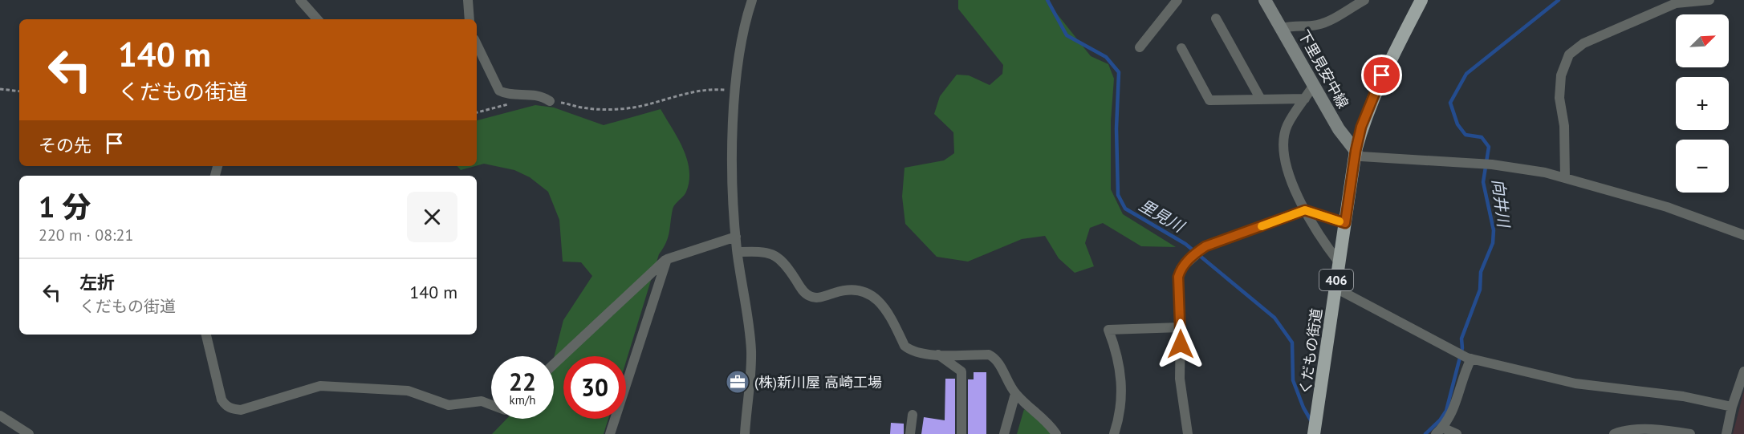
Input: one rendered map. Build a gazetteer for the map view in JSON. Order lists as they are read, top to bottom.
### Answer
{
  "streets": {
    "highway": ["406", "くだもの街道"],
    "main road": ["下里見安中線"]
  },
  "crossings": [
    ["下里見安中線", "くだもの街道"]
  ],
  "water": ["向井川", "里見川"],
  "places": {
    "office": ["(株)新川屋 高崎工場"]
  },
  "north": "top right",
  "page": {
    "map_buttons": ["+", "−"],
    "turn": ["140 m", "くだもの街道"],
    "then": "その先",
    "heading": ["1 分", "220 m · 08:21"],
    "list": [
      {
        "name": "左折",
        "note": "くだもの街道",
        "value": "140 m"
      }
    ],
    "speed": "22 km/h",
    "limit": "30"
  }
}
